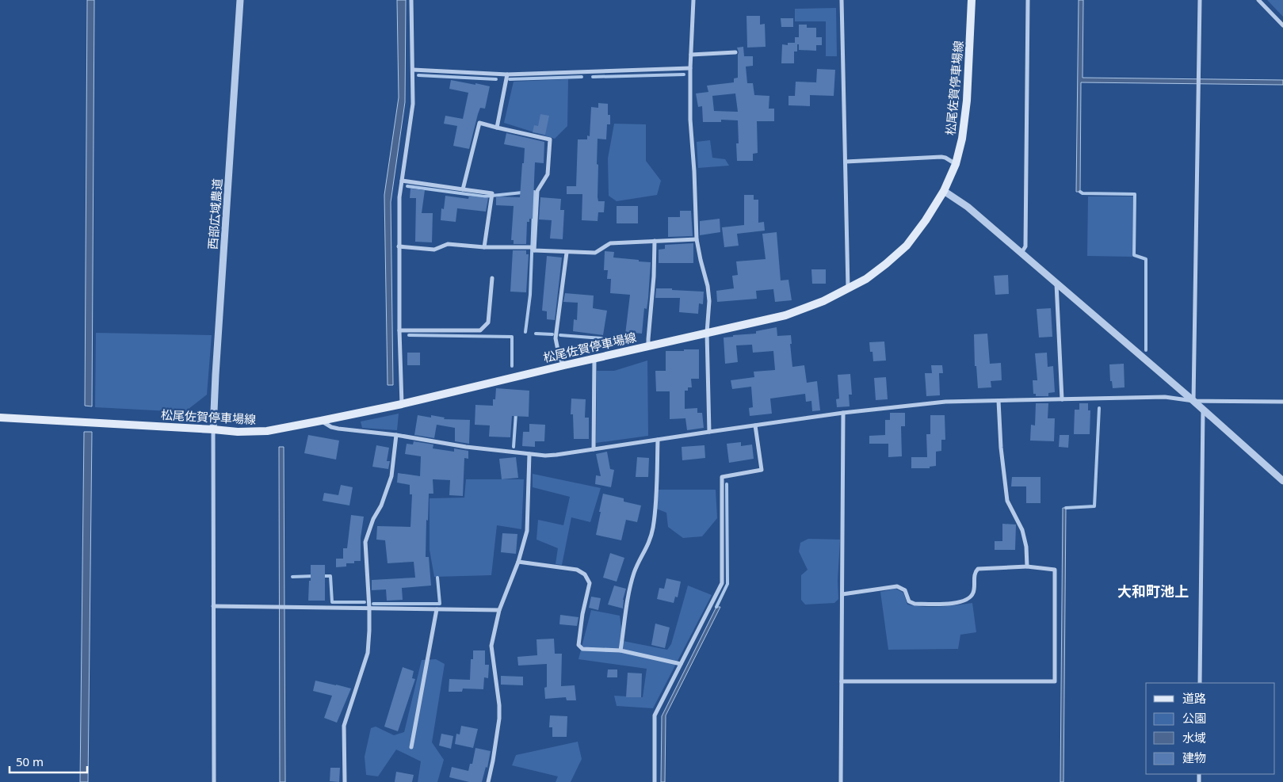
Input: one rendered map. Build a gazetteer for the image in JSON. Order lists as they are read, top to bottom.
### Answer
{
  "streets": {
    "main road": ["松尾佐賀停車場線"],
    "street": ["西部広域農道"]
  },
  "crossings": [
    ["松尾佐賀停車場線", "西部広域農道"]
  ],
  "districts": ["大和町池上"],
  "legend": [
    "道路",
    "公園",
    "水域",
    "建物"
  ],
  "scale_bar": "50 m"
}
